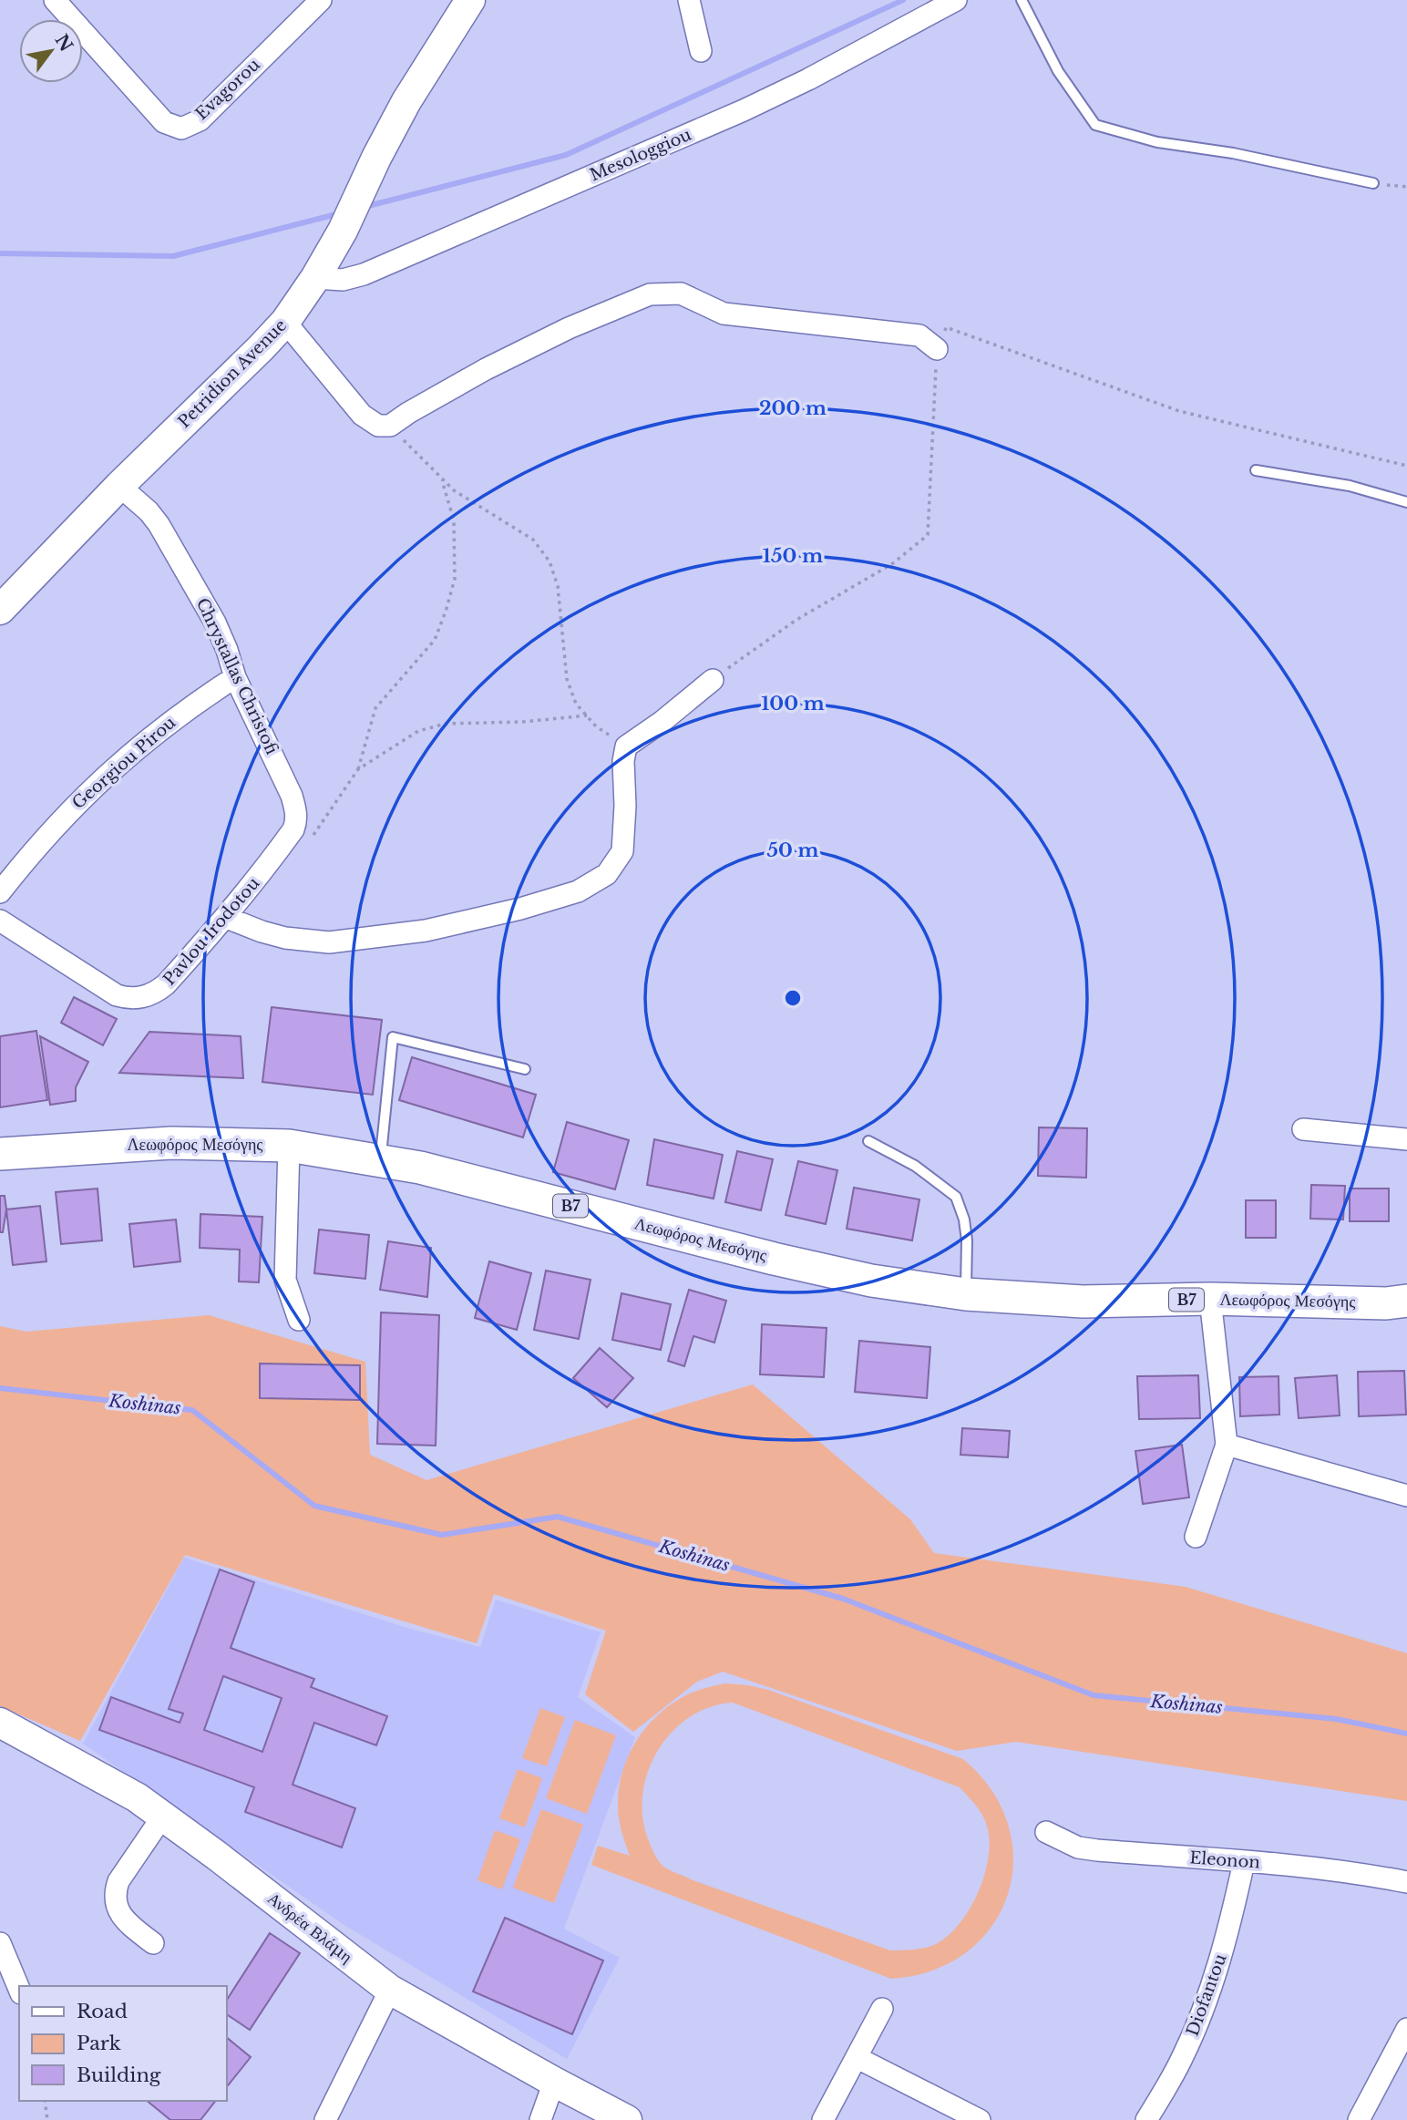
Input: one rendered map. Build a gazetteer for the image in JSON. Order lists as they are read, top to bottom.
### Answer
{
  "streets": {
    "main road": ["Λεωφόρος Μεσόγης", "B7"],
    "street": [
      "Evagorou",
      "Mesologgiou",
      "Petridion Avenue",
      "Chrystallas Christofi",
      "Georgiou Pirou",
      "Pavlou Irodotou",
      "Eleonon",
      "Ανδρέα Βλάμη",
      "Diofantou"
    ]
  },
  "crossings": [
    ["Mesologgiou", "Petridion Avenue"],
    ["Petridion Avenue", "Chrystallas Christofi"],
    ["Chrystallas Christofi", "Georgiou Pirou"],
    ["Chrystallas Christofi", "Pavlou Irodotou"],
    ["Eleonon", "Diofantou"]
  ],
  "water": ["Koshinas"],
  "legend": ["Road", "Park", "Building"],
  "north": "top right",
  "rings": [
    "200 m",
    "150 m",
    "100 m",
    "50 m"
  ]
}
